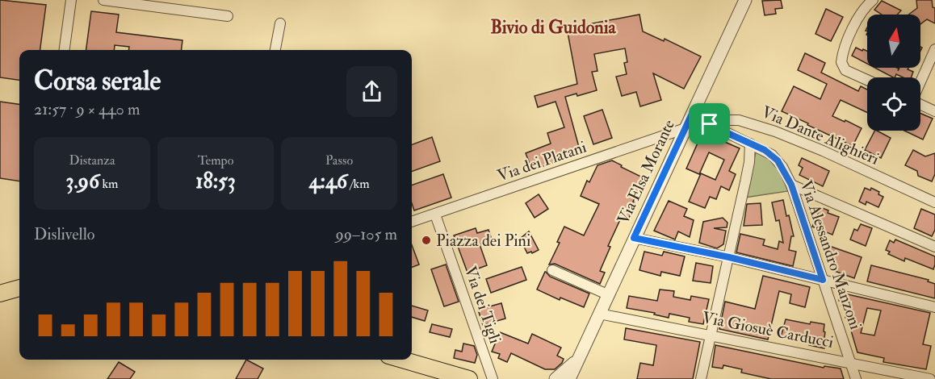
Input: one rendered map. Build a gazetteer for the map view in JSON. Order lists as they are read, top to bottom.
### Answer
{
  "streets": {
    "street": [
      "Via Dante Alighieri",
      "Via dei Platani",
      "Via Elsa Morante",
      "Via Alessandro Manzoni",
      "Via dei Tigli",
      "Via Giosuè Carducci"
    ]
  },
  "crossings": [
    ["Via Dante Alighieri", "Via Alessandro Manzoni"],
    ["Via dei Platani", "Via Elsa Morante"],
    ["Via dei Platani", "Via dei Tigli"],
    ["Via Elsa Morante", "Via Giosuè Carducci"],
    ["Via Alessandro Manzoni", "Via Giosuè Carducci"]
  ],
  "districts": ["Bivio di Guidonia"],
  "places": ["Piazza dei Pini"],
  "north": "top",
  "page": {
    "heading": ["Corsa serale", "21:57 · 9 × 440 m"],
    "stats": [
      ["Distanza", "3.96 km"],
      ["Tempo", "18:53"],
      ["Passo", "4:46 /km"]
    ],
    "chart": ["Dislivello", "99–105 m"]
  }
}
